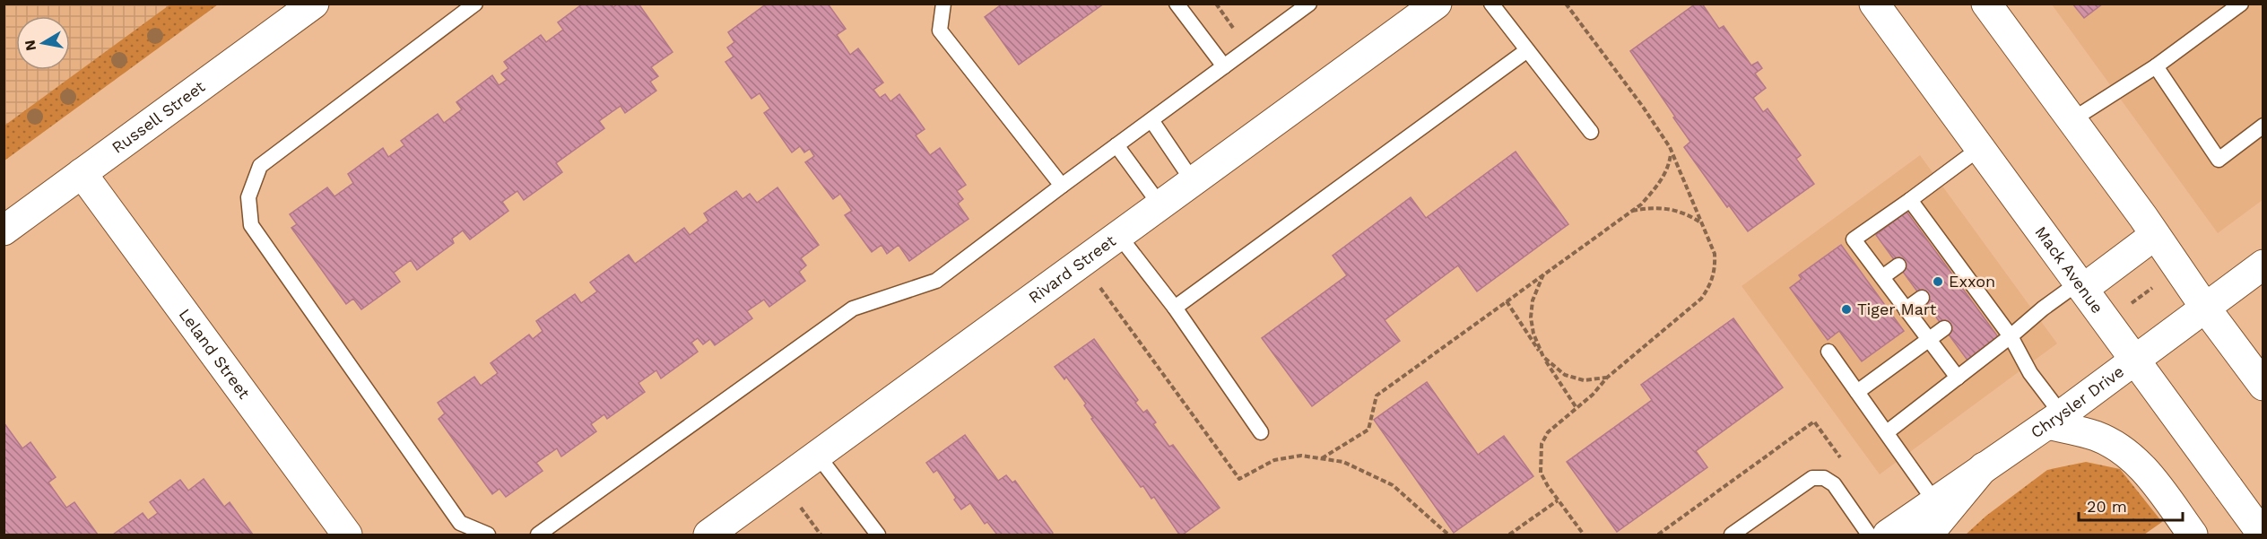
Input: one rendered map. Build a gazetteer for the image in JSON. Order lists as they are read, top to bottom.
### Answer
{
  "streets": {
    "main road": [
      "Russell Street",
      "Mack Avenue",
      "Rivard Street",
      "Leland Street",
      "Chrysler Drive"
    ]
  },
  "crossings": [
    ["Russell Street", "Leland Street"],
    ["Mack Avenue", "Chrysler Drive"]
  ],
  "places": ["Exxon", "Tiger Mart"],
  "scale_bar": "20 m",
  "north": "left"
}
